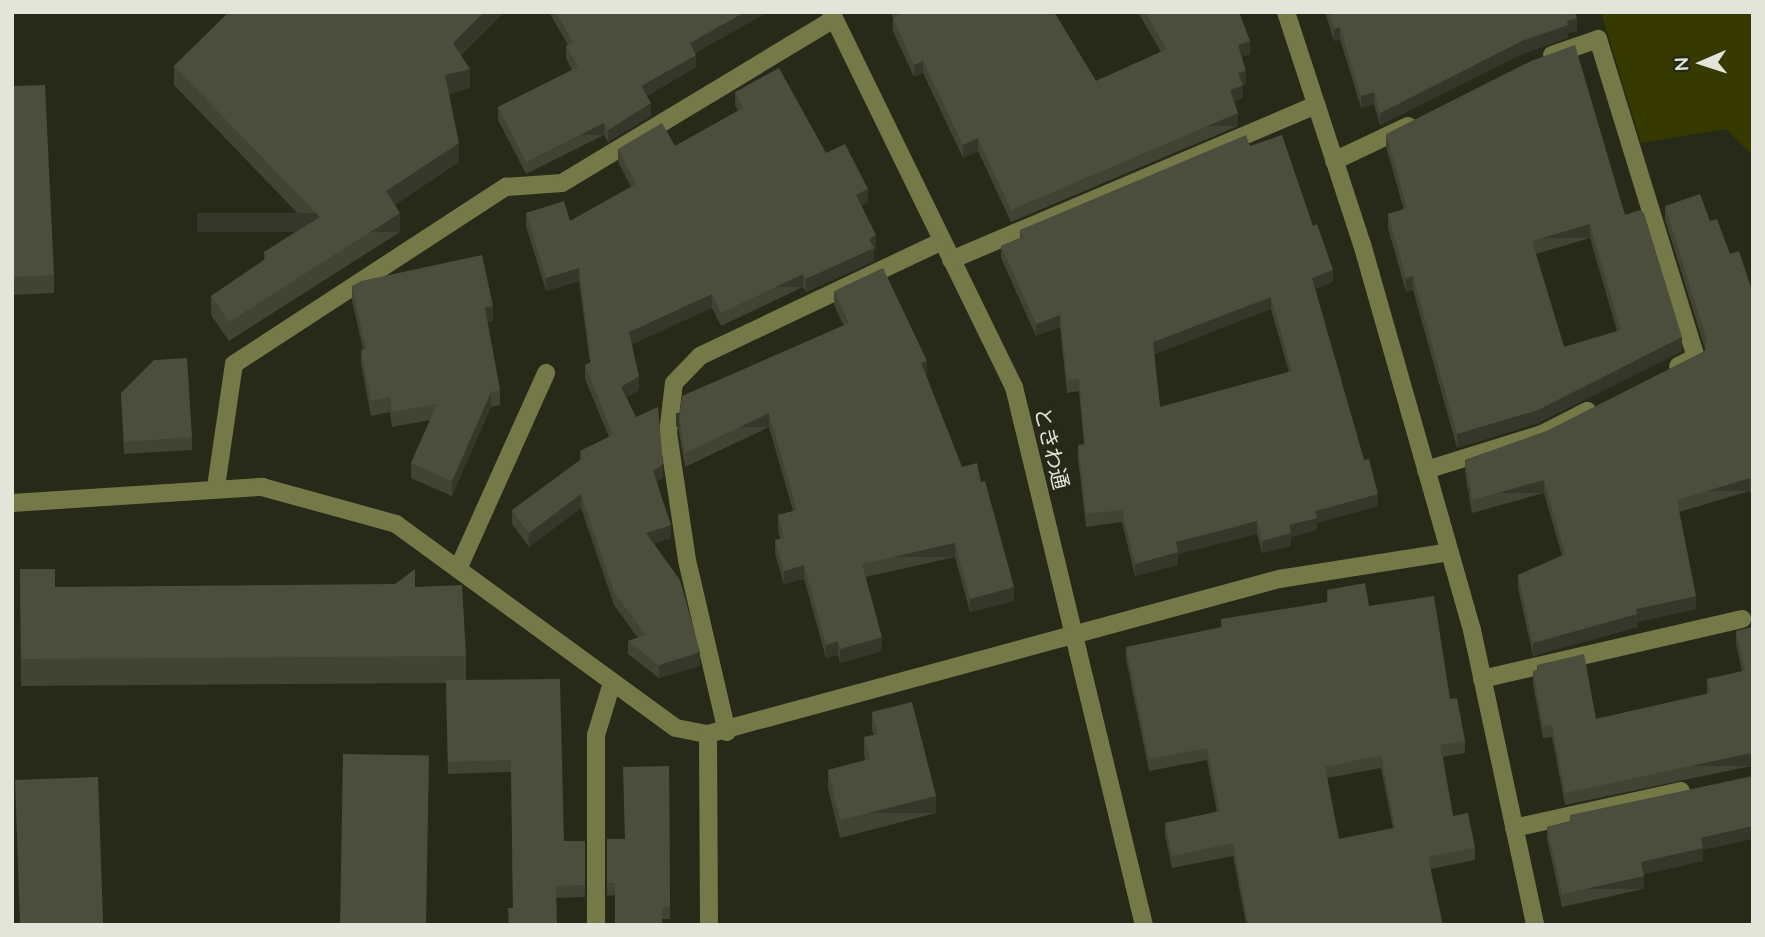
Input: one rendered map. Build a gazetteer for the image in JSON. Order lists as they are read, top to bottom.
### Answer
{
  "streets": {
    "street": ["ときわ通"]
  },
  "north": "left"
}
